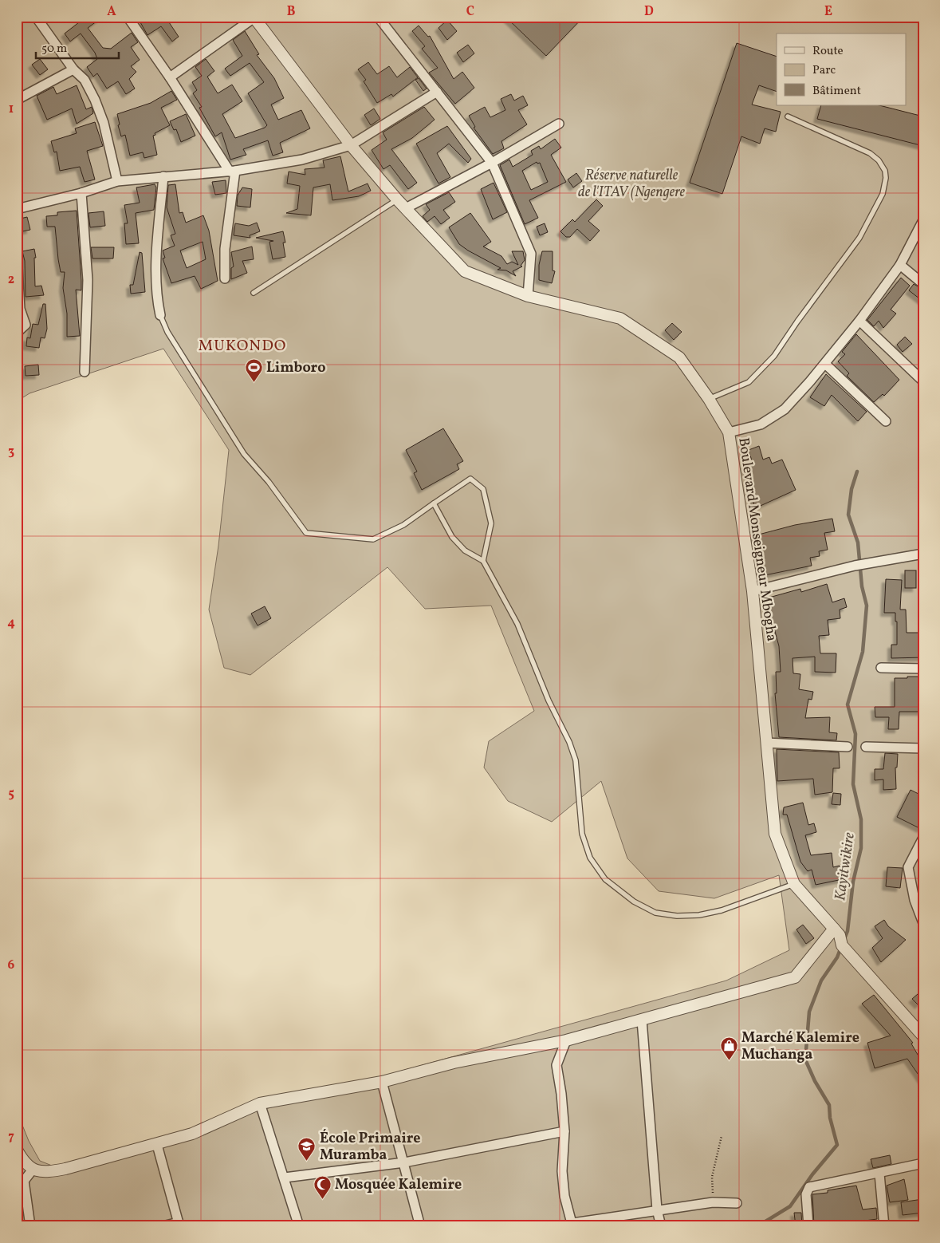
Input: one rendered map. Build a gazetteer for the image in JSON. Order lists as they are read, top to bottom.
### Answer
{
  "streets": {
    "street": ["Boulevard Monseigneur Mbogha"]
  },
  "districts": ["MUKONDO"],
  "water": ["Kayitwikire"],
  "parks": ["Réserve naturelle de l'ITAV (Ngengere"],
  "places": {
    "sports": ["Limboro"],
    "shop": ["Marché Kalemire Muchanga"],
    "school or university": ["École Primaire Muramba"],
    "mosque": ["Mosquée Kalemire"]
  },
  "legend": ["Route", "Parc", "Bâtiment"],
  "scale_bar": "50 m",
  "grid": {
    "columns": [
      "A",
      "B",
      "C",
      "D",
      "E"
    ],
    "rows": [
      "1",
      "2",
      "3",
      "4",
      "5",
      "6",
      "7"
    ]
  }
}
